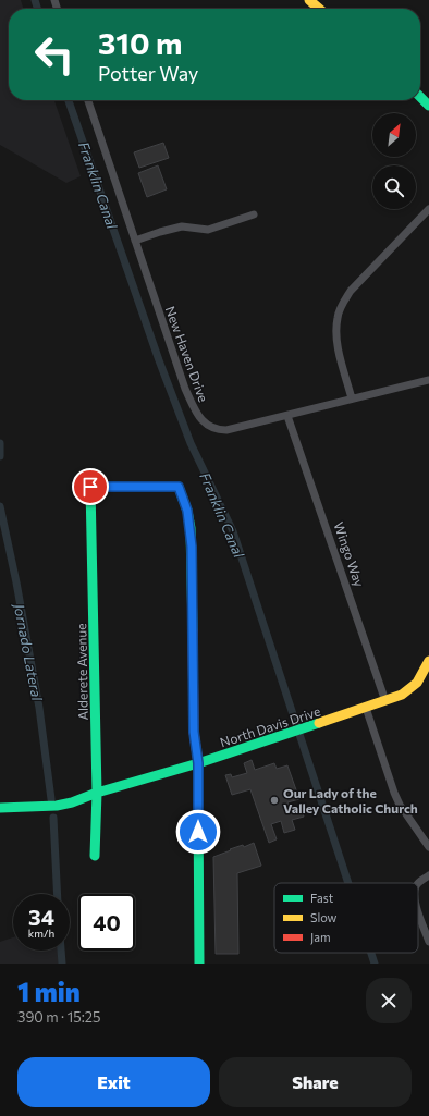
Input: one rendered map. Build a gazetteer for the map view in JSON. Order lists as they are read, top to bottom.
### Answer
{
  "streets": {
    "street": [
      "New Haven Drive",
      "Wingo Way",
      "Alderete Avenue",
      "North Davis Drive"
    ]
  },
  "crossings": [
    ["New Haven Drive", "Wingo Way"],
    ["Wingo Way", "North Davis Drive"],
    ["Alderete Avenue", "North Davis Drive"]
  ],
  "water": ["Franklin Canal", "Jornado Lateral"],
  "places": ["Our Lady of the Valley Catholic Church"],
  "legend": ["Fast", "Slow", "Jam"],
  "north": "top right",
  "page": {
    "turn": ["310 m", "Potter Way"],
    "speed": "34 km/h",
    "limit": "40",
    "heading": ["1 min", "390 m · 15:25"],
    "buttons": ["Exit", "Share"]
  }
}
